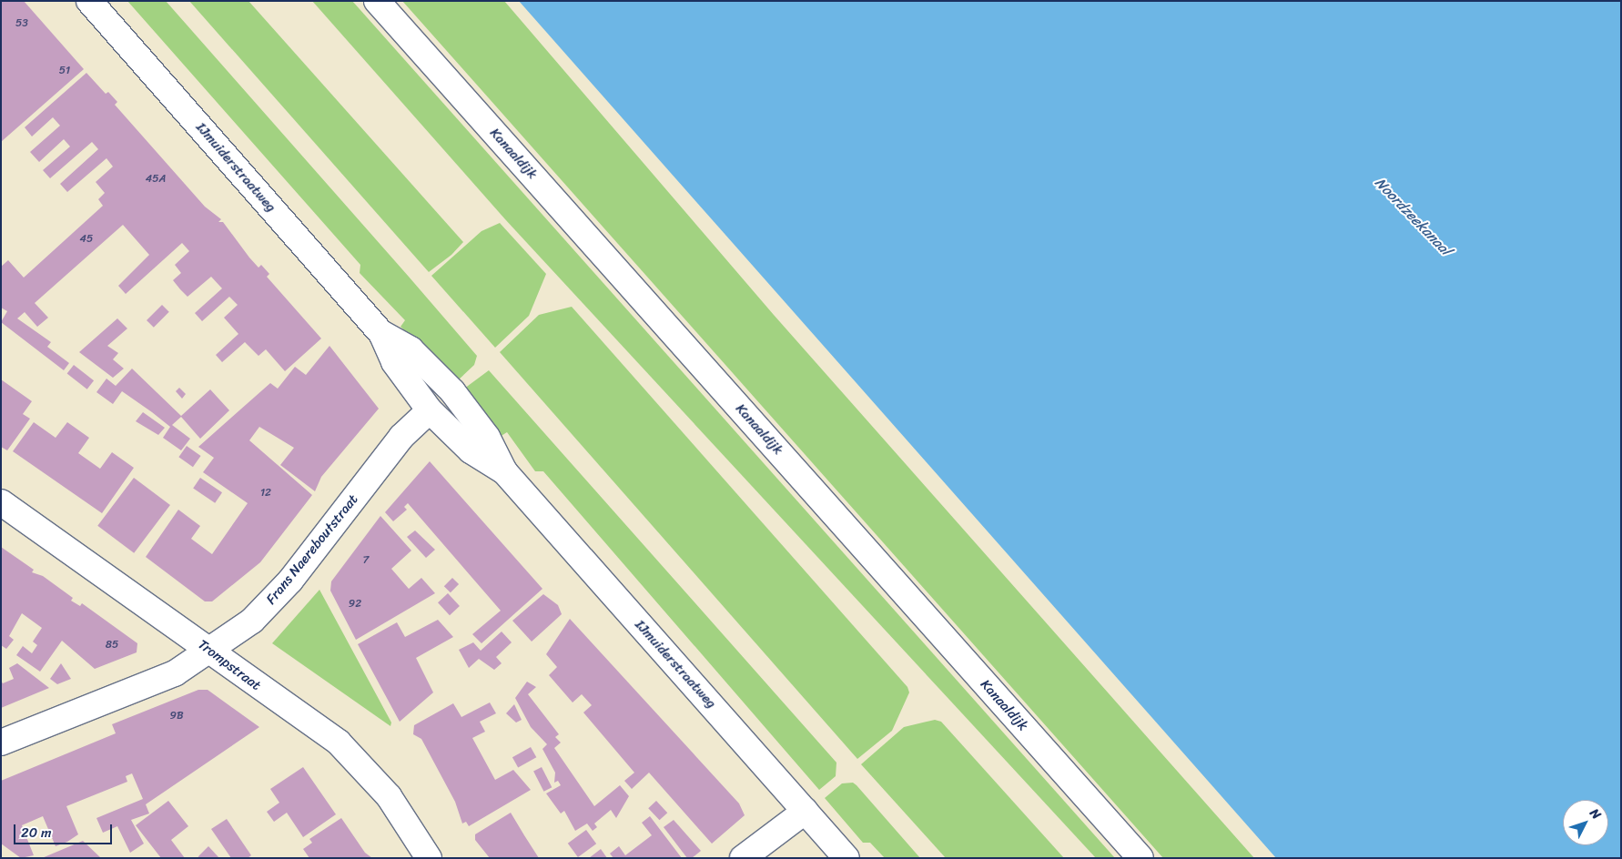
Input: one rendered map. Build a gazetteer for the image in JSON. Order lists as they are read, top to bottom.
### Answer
{
  "streets": {
    "street": [
      "Kanaaldijk",
      "IJmuiderstraatweg",
      "Frans Naereboutstraat",
      "Trompstraat"
    ]
  },
  "crossings": [
    ["IJmuiderstraatweg", "Frans Naereboutstraat"],
    ["Frans Naereboutstraat", "Trompstraat"]
  ],
  "water": ["Noordzeekanaal"],
  "house_numbers": [
    "53",
    "51",
    "45A",
    "45",
    "12",
    "7",
    "92",
    "85",
    "9B"
  ],
  "scale_bar": "20 m",
  "north": "top right"
}
